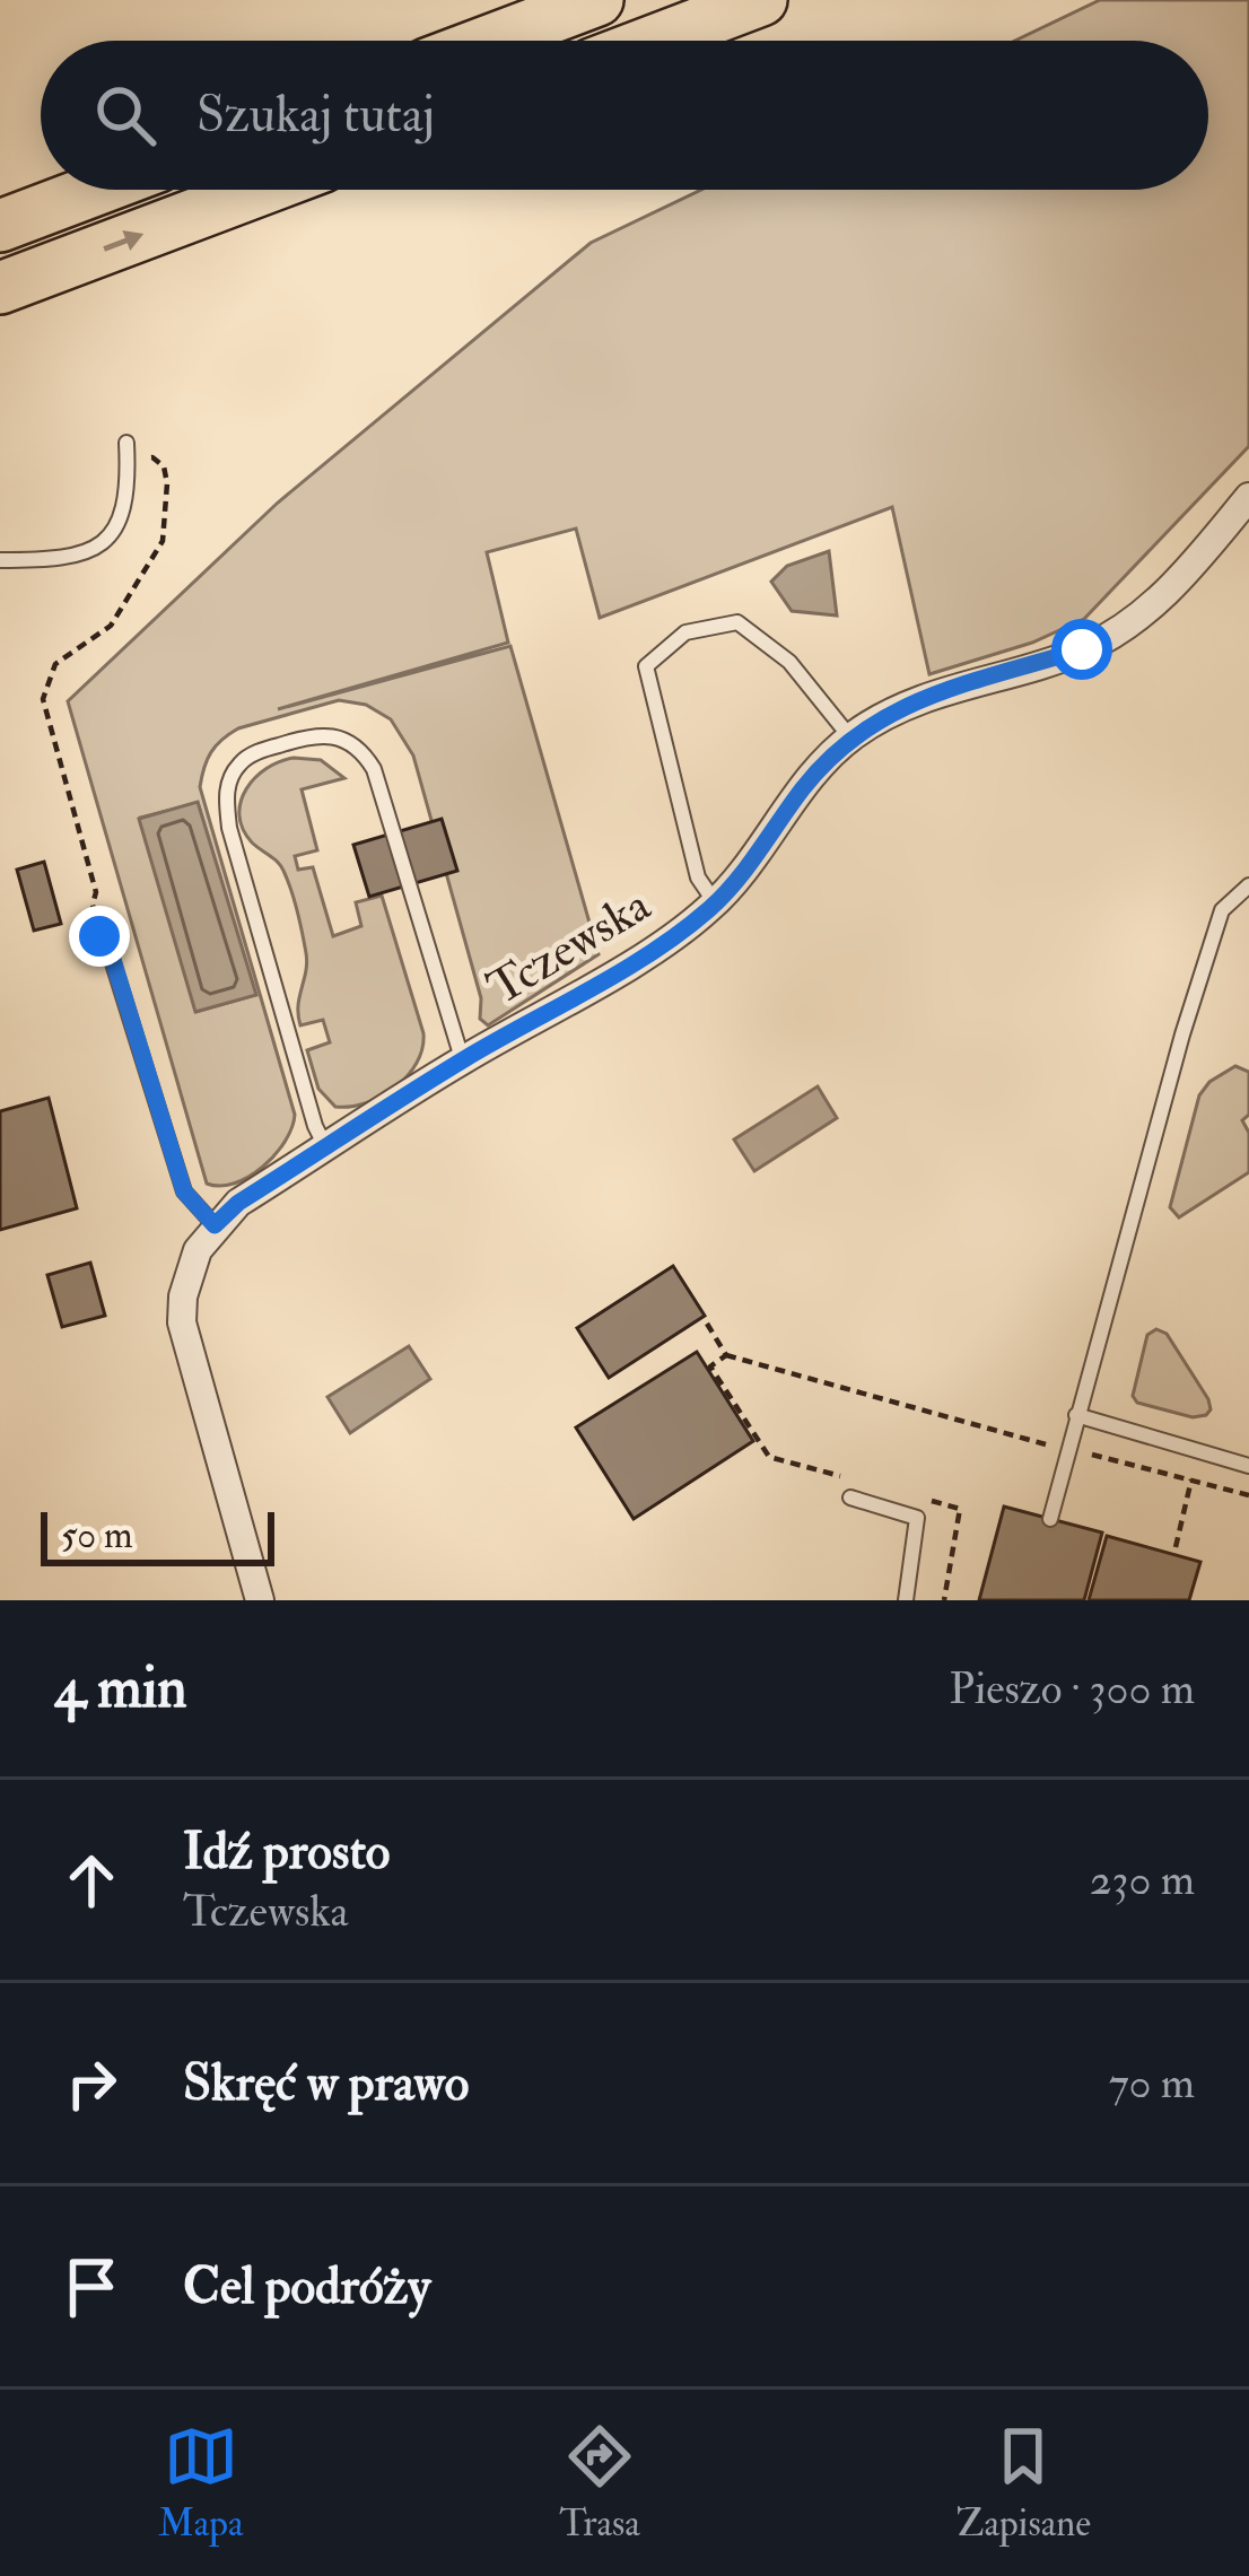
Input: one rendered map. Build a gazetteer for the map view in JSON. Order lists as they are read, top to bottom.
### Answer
{
  "streets": {
    "street": ["Tczewska"]
  },
  "scale_bar": "50 m",
  "page": {
    "search": "Szukaj tutaj",
    "scale": "50 m",
    "heading": ["4 min", "Pieszo · 300 m"],
    "list": [
      ["Idź prosto", "Tczewska", "230 m"],
      ["Skręć w prawo", "70 m"],
      "Cel podróży"
    ],
    "nav": ["Mapa", "Trasa", "Zapisane"]
  }
}
